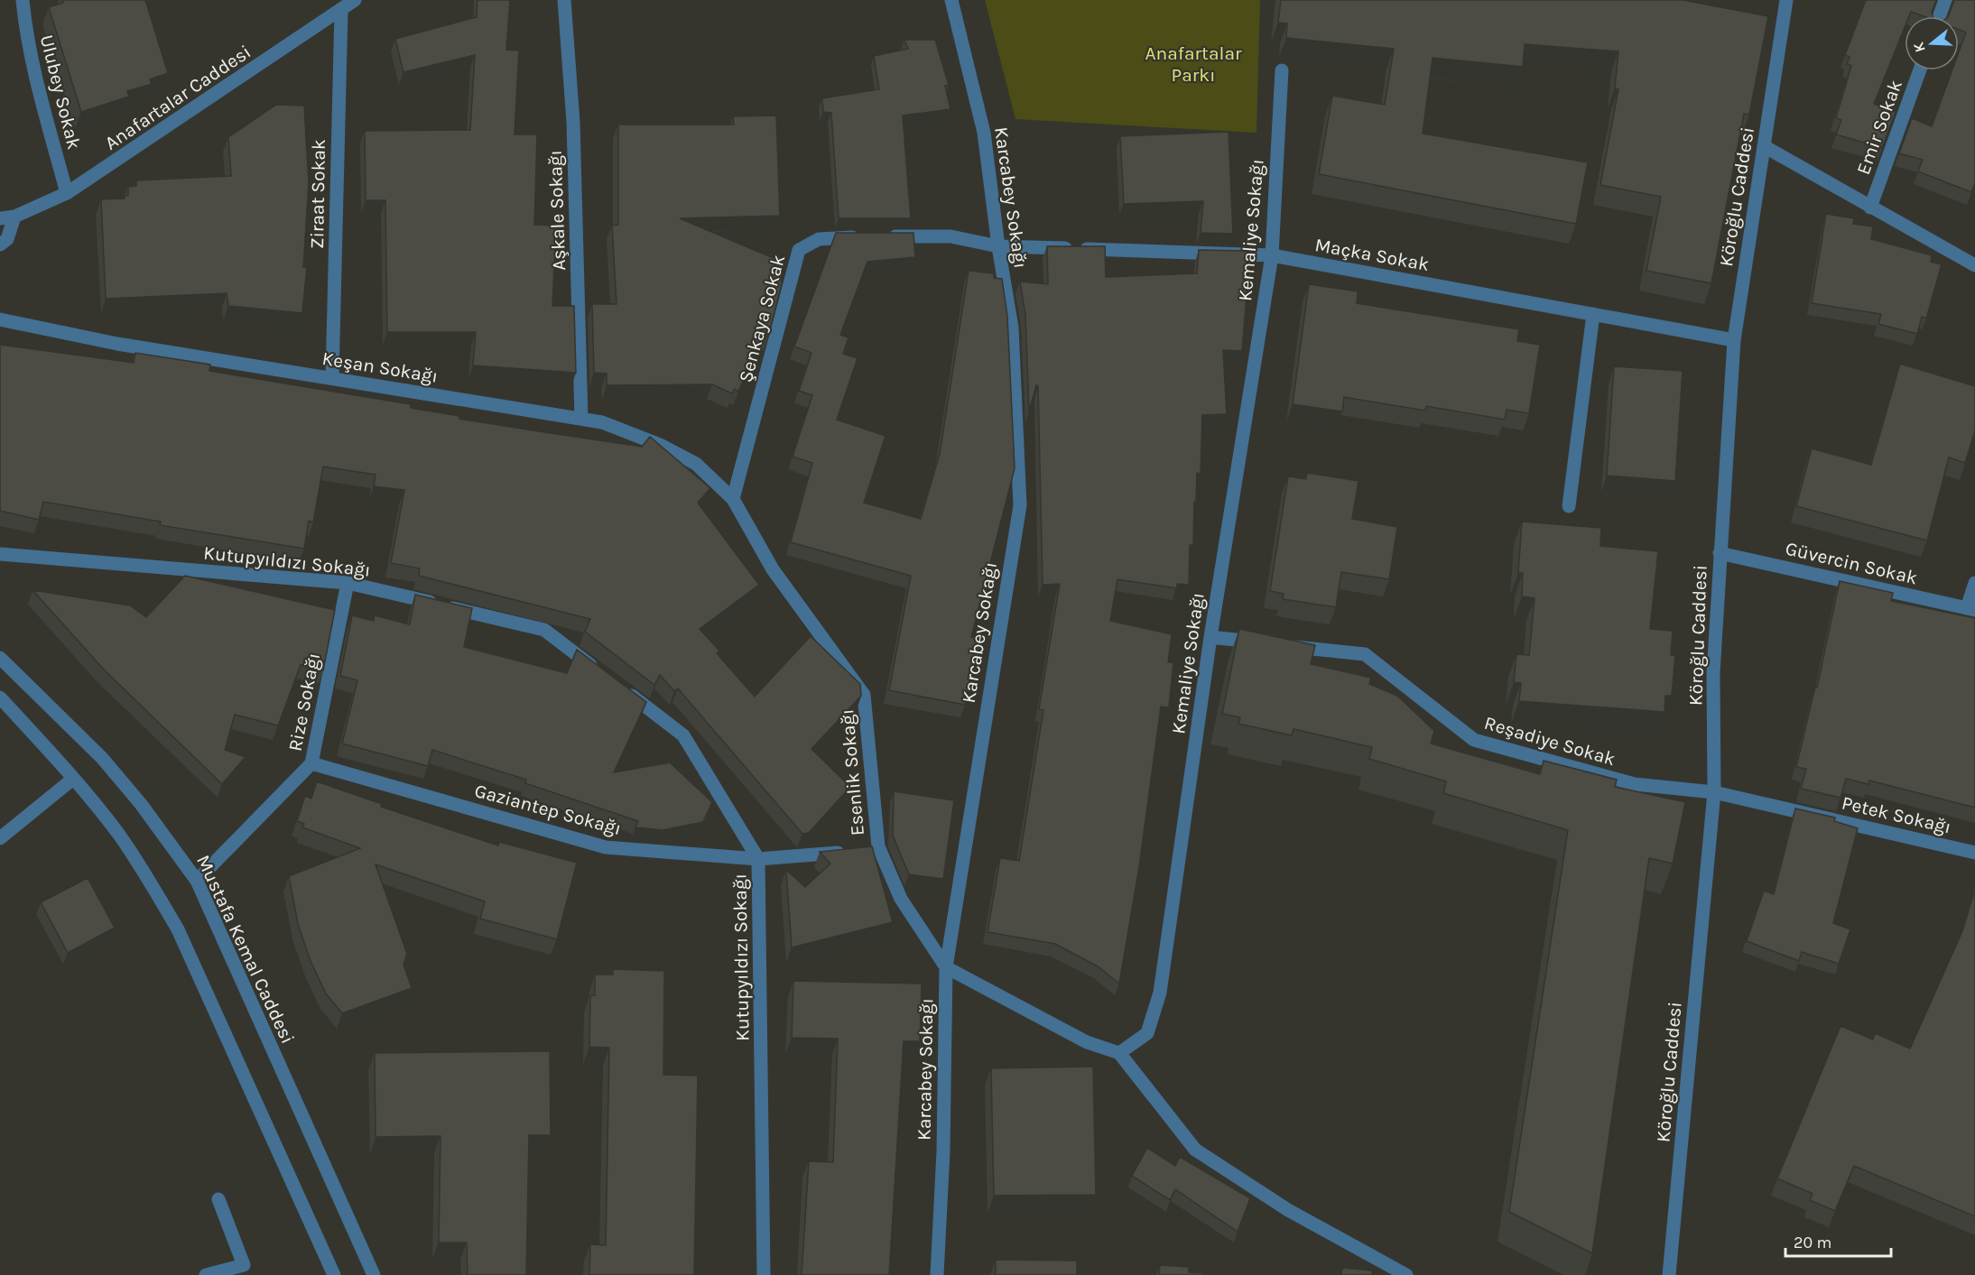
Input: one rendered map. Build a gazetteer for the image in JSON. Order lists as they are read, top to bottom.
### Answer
{
  "streets": {
    "street": [
      "Ulubey Sokak",
      "Anafartalar Caddesi",
      "Emir Sokak",
      "Ziraat Sokak",
      "Köroğlu Caddesi",
      "Karcabey Sokağı",
      "Aşkale Sokağı",
      "Kemaliye Sokağı",
      "Maçka Sokak",
      "Şenkaya Sokak",
      "Keşan Sokağı",
      "Kutupyıldızı Sokağı",
      "Güvercin Sokak",
      "Rize Sokağı",
      "Reşadiye Sokak",
      "Esenlik Sokağı",
      "Gaziantep Sokağı",
      "Petek Sokağı",
      "Mustafa Kemal Caddesi"
    ]
  },
  "crossings": [
    ["Ulubey Sokak", "Anafartalar Caddesi"],
    ["Anafartalar Caddesi", "Ziraat Sokak"],
    ["Ziraat Sokak", "Keşan Sokağı"],
    ["Köroğlu Caddesi", "Maçka Sokak"],
    ["Köroğlu Caddesi", "Güvercin Sokak"],
    ["Köroğlu Caddesi", "Reşadiye Sokak"],
    ["Köroğlu Caddesi", "Petek Sokağı"],
    ["Karcabey Sokağı", "Maçka Sokak"],
    ["Karcabey Sokağı", "Şenkaya Sokak"],
    ["Karcabey Sokağı", "Esenlik Sokağı"],
    ["Aşkale Sokağı", "Keşan Sokağı"],
    ["Kemaliye Sokağı", "Maçka Sokak"],
    ["Maçka Sokak", "Şenkaya Sokak"],
    ["Şenkaya Sokak", "Keşan Sokağı"],
    ["Şenkaya Sokak", "Esenlik Sokağı"],
    ["Keşan Sokağı", "Esenlik Sokağı"],
    ["Kutupyıldızı Sokağı", "Rize Sokağı"],
    ["Kutupyıldızı Sokağı", "Gaziantep Sokağı"],
    ["Rize Sokağı", "Gaziantep Sokağı"],
    ["Rize Sokağı", "Mustafa Kemal Caddesi"],
    ["Reşadiye Sokak", "Petek Sokağı"]
  ],
  "parks": ["Anafartalar Parkı"],
  "scale_bar": "20 m",
  "north": "left"
}
